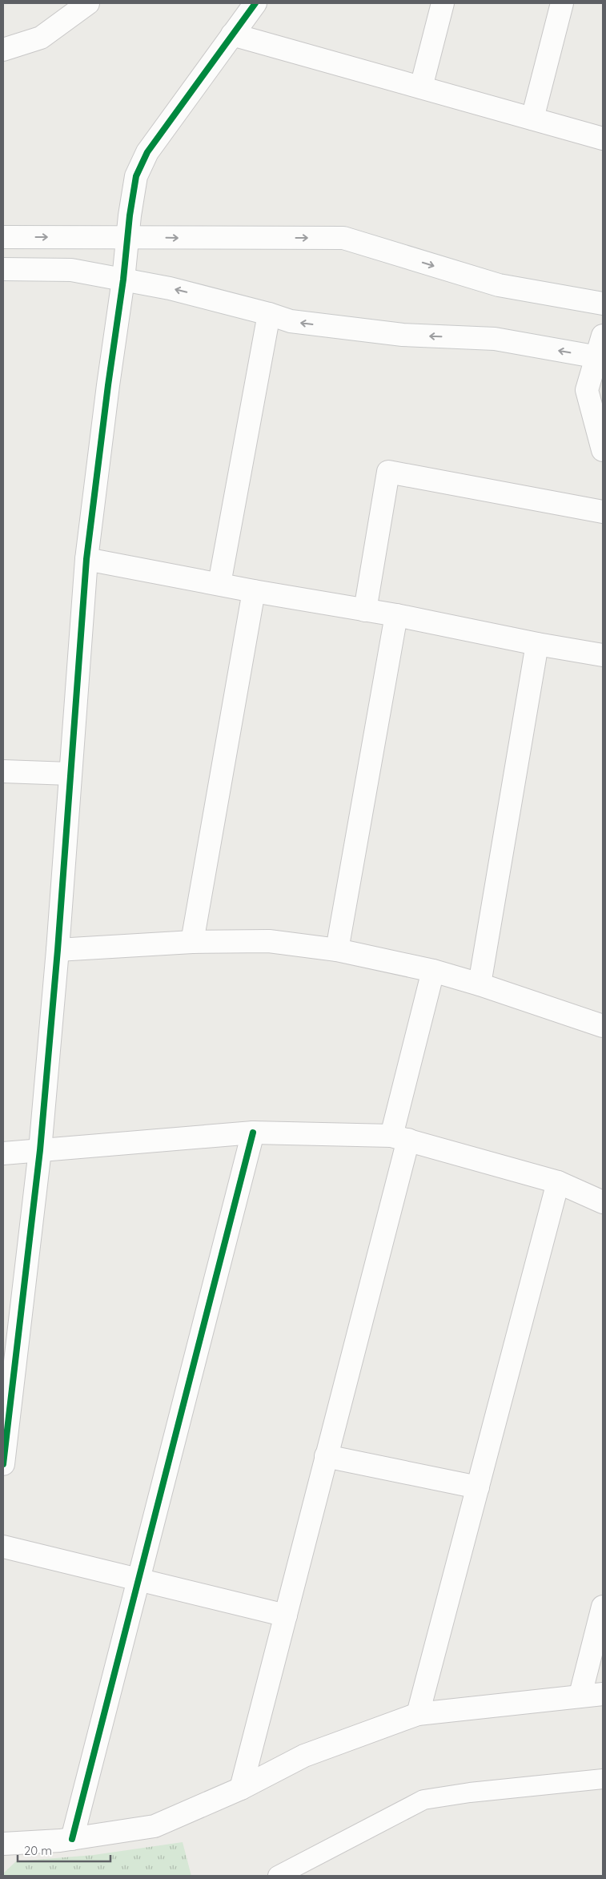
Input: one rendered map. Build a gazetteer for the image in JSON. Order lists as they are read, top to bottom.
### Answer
{
  "scale_bar": "20 m"
}
